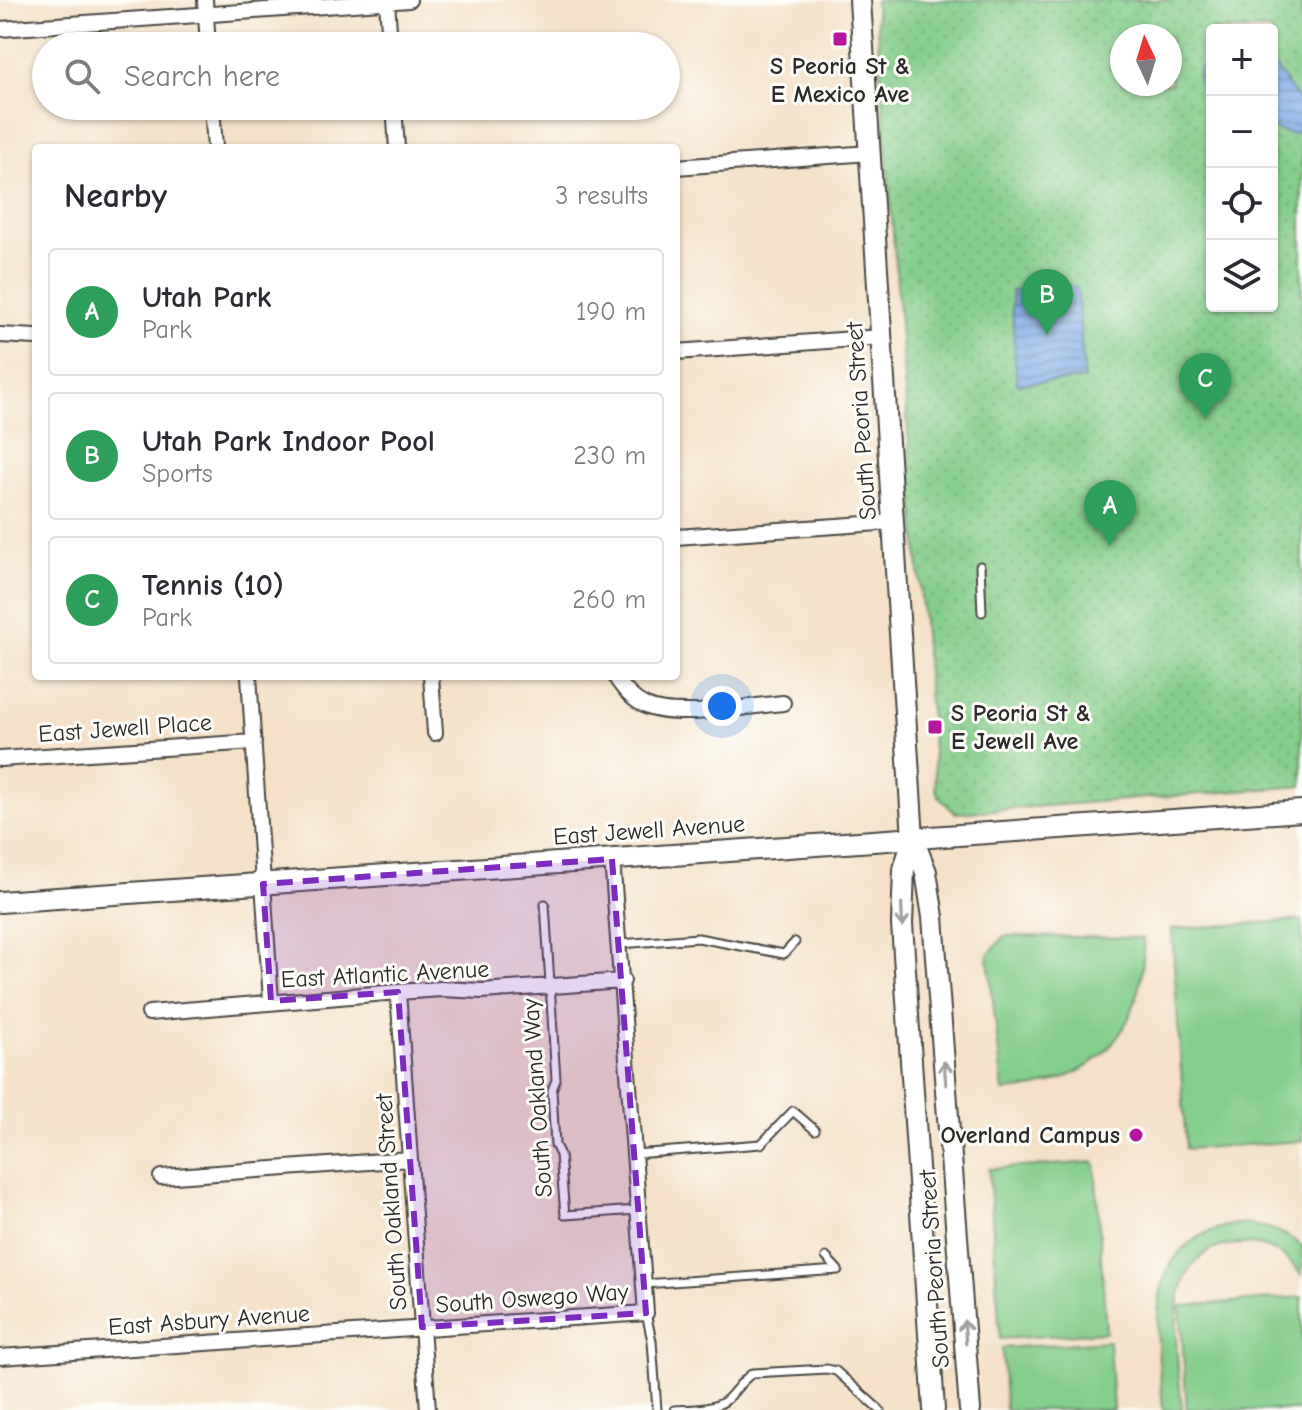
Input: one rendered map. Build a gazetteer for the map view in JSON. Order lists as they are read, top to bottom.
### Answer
{
  "streets": {
    "main road": ["South Peoria Street", "East Jewell Avenue"],
    "street": [
      "East Jewell Place",
      "East Atlantic Avenue",
      "South Oakland Street",
      "South Oswego Way",
      "East Asbury Avenue"
    ],
    "lane": ["South Oakland Way"]
  },
  "crossings": [
    ["South Peoria Street", "East Jewell Avenue"],
    ["East Jewell Avenue", "South Oswego Way"],
    ["East Atlantic Avenue", "South Oakland Way"],
    ["East Atlantic Avenue", "South Oakland Street"],
    ["East Atlantic Avenue", "South Oswego Way"],
    ["South Oakland Way", "South Oswego Way"],
    ["South Oakland Street", "South Oswego Way"],
    ["South Oakland Street", "East Asbury Avenue"],
    ["South Oswego Way", "East Asbury Avenue"]
  ],
  "places": {
    "transit": ["S Peoria St & E Mexico Ave", "S Peoria St & E Jewell Ave"],
    "other": ["Overland Campus"]
  },
  "north": "top",
  "page": {
    "map_buttons": ["+", "−"],
    "search": "Search here",
    "heading": ["Nearby", "3 results"],
    "list": [
      {
        "mark": "A",
        "name": "Utah Park",
        "note": "Park",
        "value": "190 m"
      },
      {
        "mark": "B",
        "name": "Utah Park Indoor Pool",
        "note": "Sports",
        "value": "230 m"
      },
      {
        "mark": "C",
        "name": "Tennis (10)",
        "note": "Park",
        "value": "260 m"
      }
    ],
    "pins": ["B", "C", "A"]
  }
}
